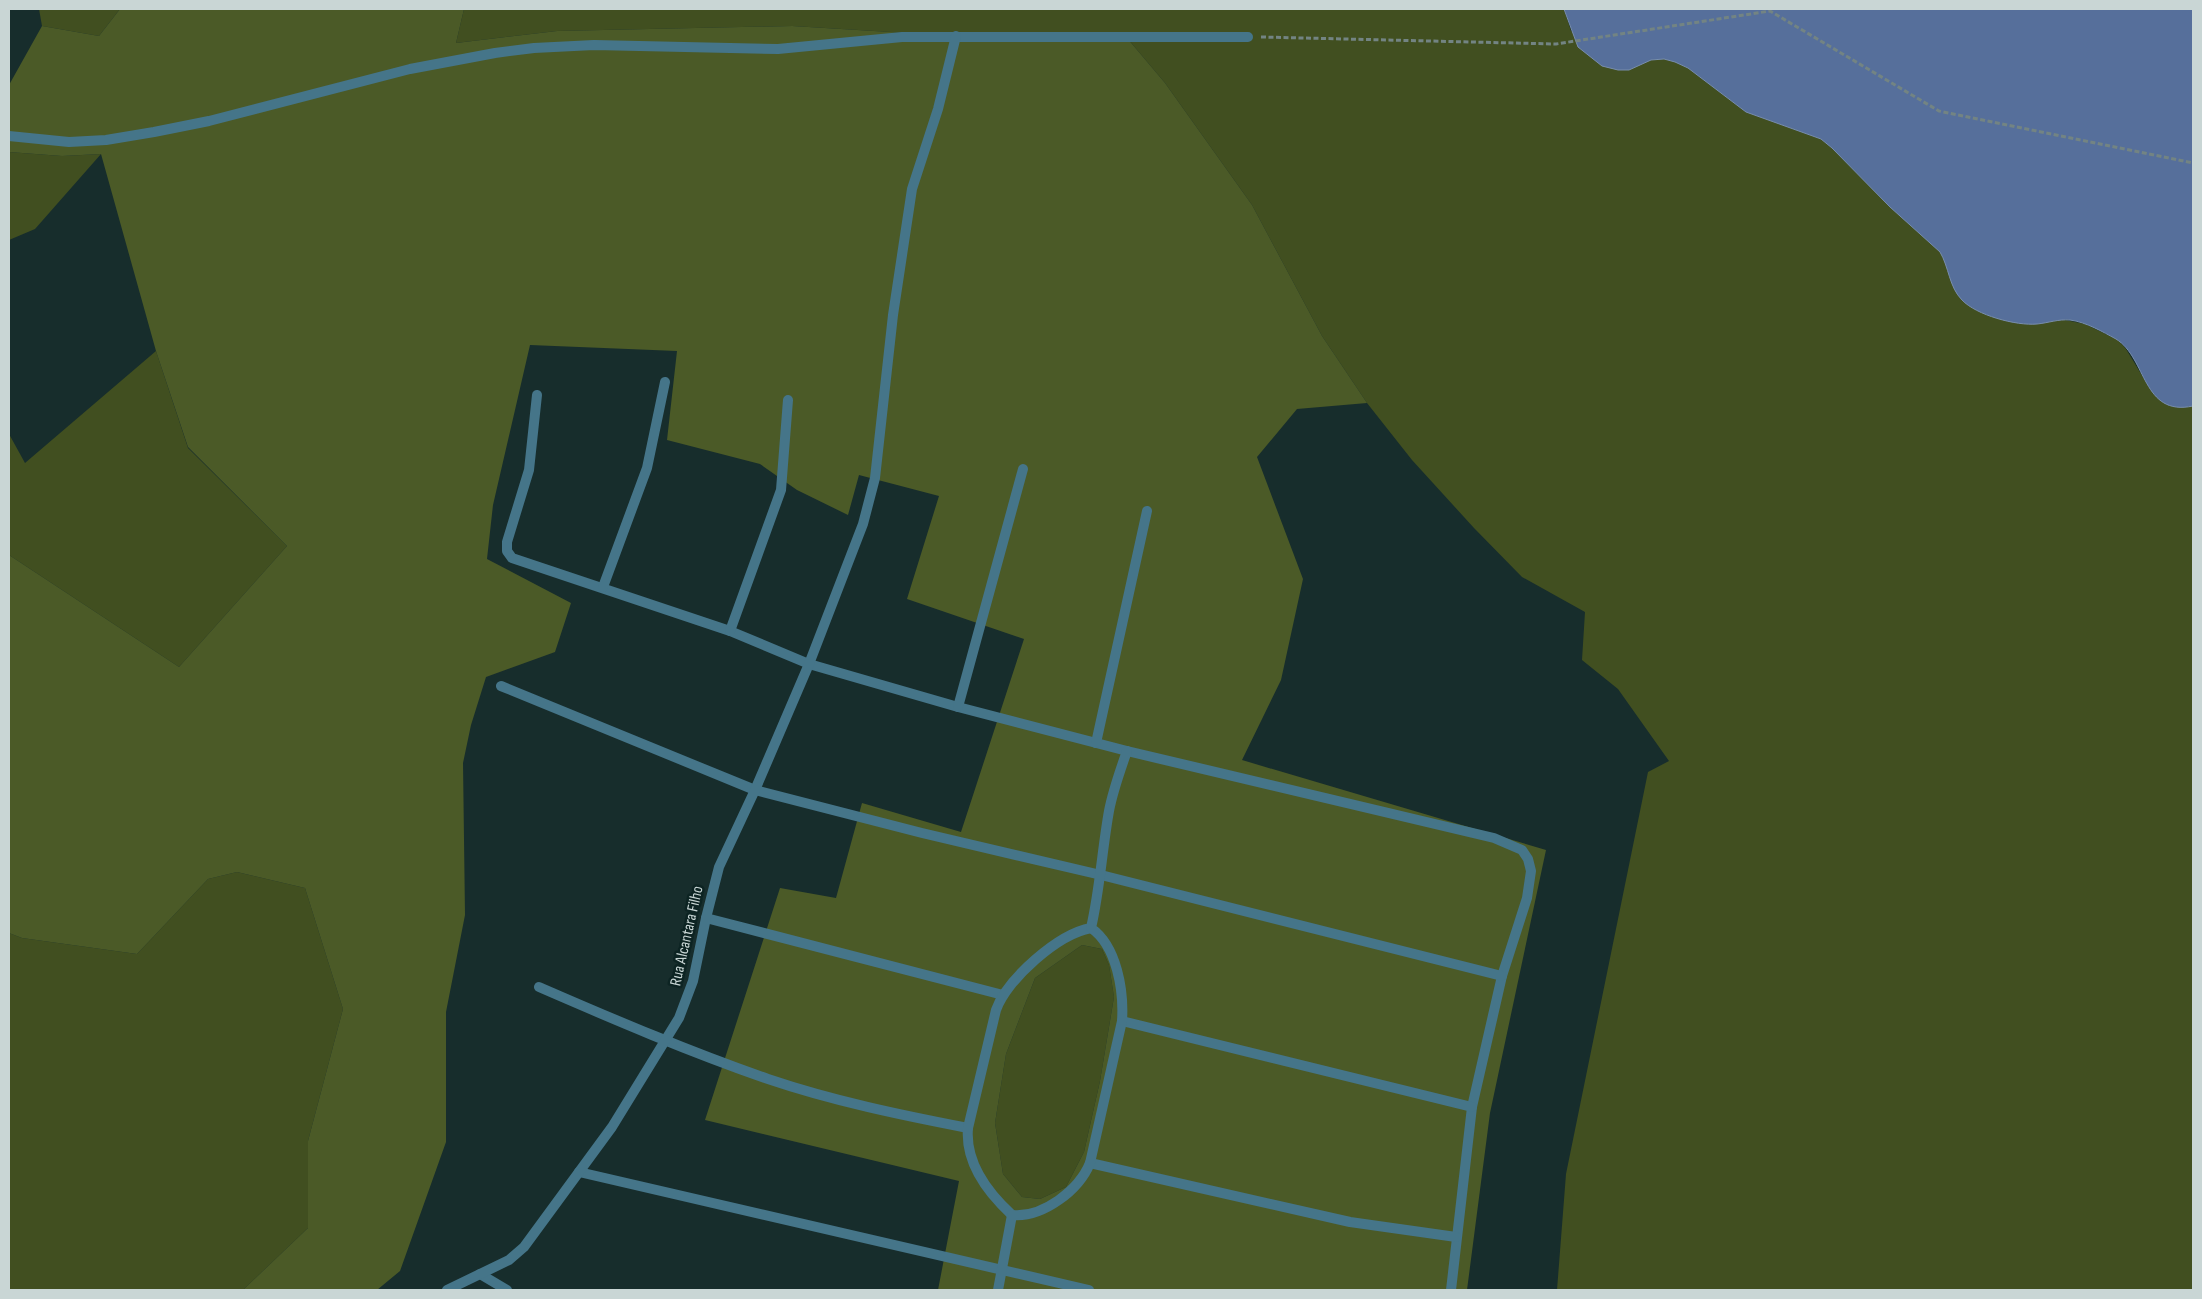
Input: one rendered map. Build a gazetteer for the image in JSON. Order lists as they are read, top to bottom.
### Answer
{
  "streets": {
    "street": ["Rua Alcantara Filho"]
  }
}
